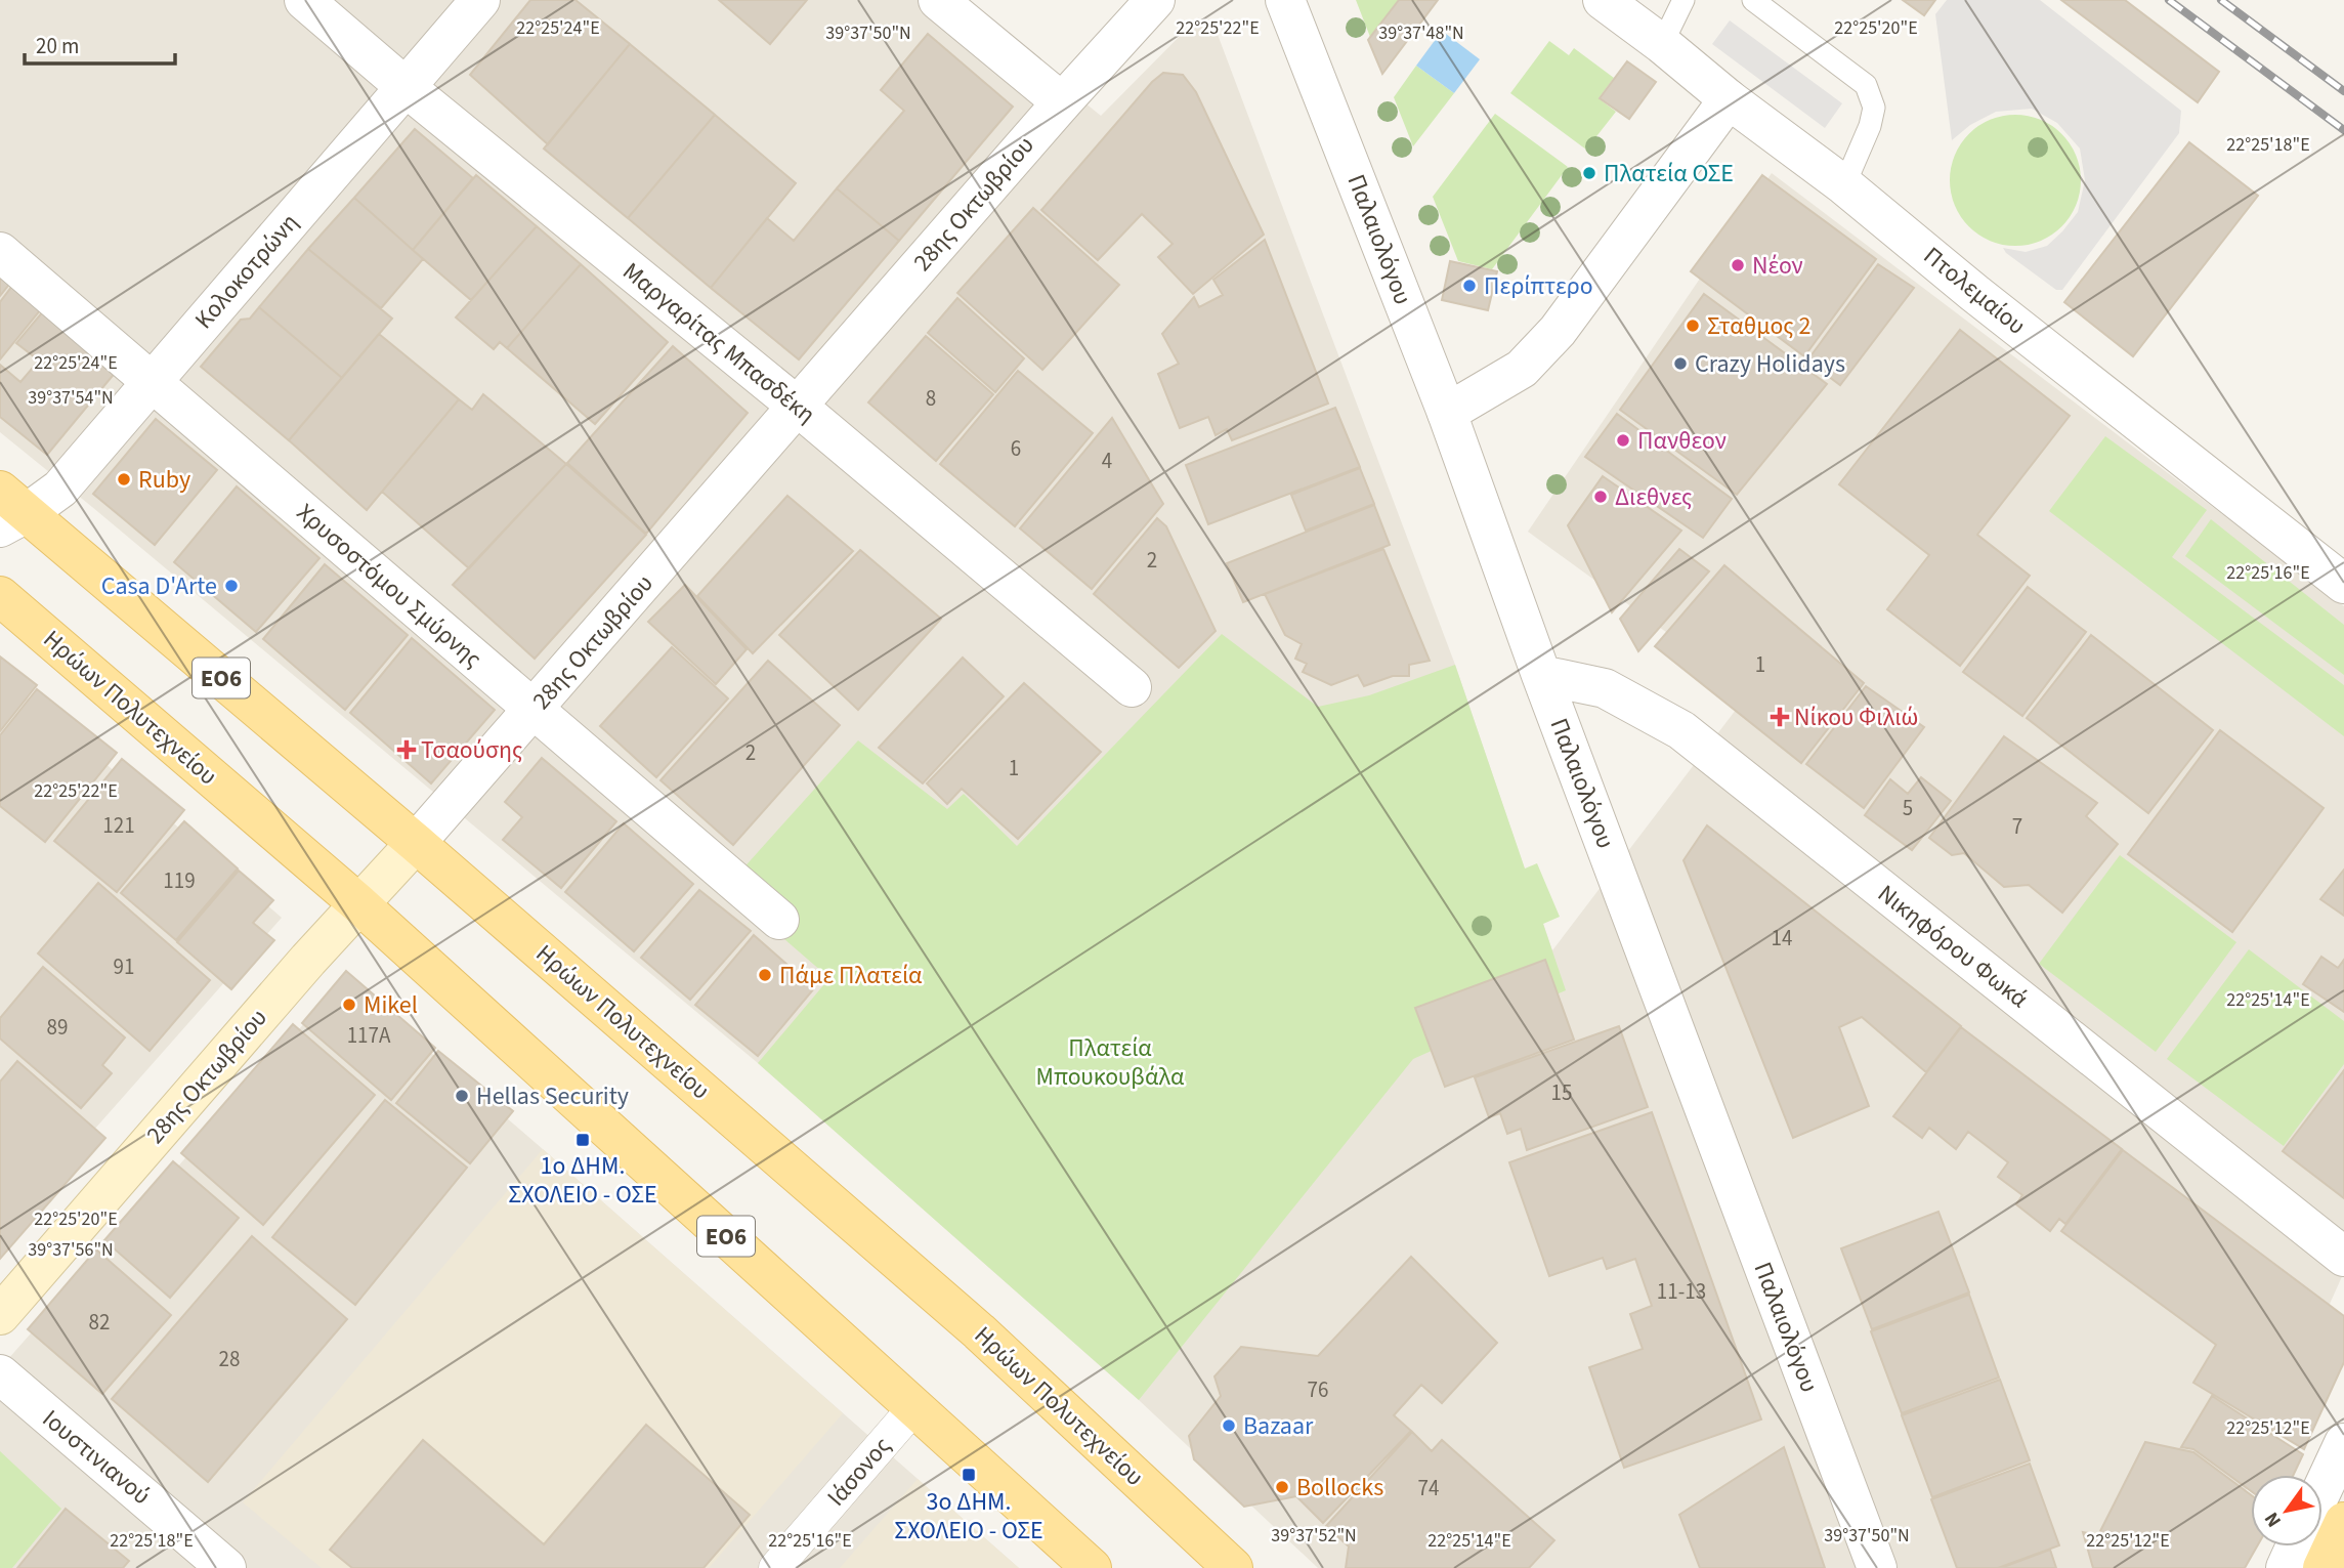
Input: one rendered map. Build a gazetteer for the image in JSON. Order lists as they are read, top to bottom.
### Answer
{
  "streets": {
    "main road": ["28ης Οκτωβρίου", "ΕΟ6", "Ηρώων Πολυτεχνείου"],
    "street": [
      "Παλαιολόγου",
      "Κολοκοτρώνη",
      "Πτολεμαίου",
      "Μαργαρίτας Μπασδέκη",
      "Χρυσοστόμου Σμύρνης",
      "Νικηφόρου Φωκά",
      "Ιουστινιανού",
      "Ιάσονος"
    ]
  },
  "crossings": [
    ["28ης Οκτωβρίου", "Μαργαρίτας Μπασδέκη"],
    ["28ης Οκτωβρίου", "Χρυσοστόμου Σμύρνης"],
    ["28ης Οκτωβρίου", "Ηρώων Πολυτεχνείου"],
    ["Παλαιολόγου", "Νικηφόρου Φωκά"],
    ["Κολοκοτρώνη", "Μαργαρίτας Μπασδέκη"],
    ["Κολοκοτρώνη", "Χρυσοστόμου Σμύρνης"],
    ["Κολοκοτρώνη", "Ηρώων Πολυτεχνείου"],
    ["Ηρώων Πολυτεχνείου", "Ιάσονος"]
  ],
  "parks": ["Πλατεία Μπουκουβάλα"],
  "places": {
    "other": [
      "Πλατεία ΟΣΕ",
      "Νέον",
      "Περίπτερο",
      "Σταθμος 2",
      "Crazy Holidays",
      "Πανθεον",
      "Ruby",
      "Διεθνες",
      "Casa D'Arte",
      "Πάμε Πλατεία",
      "Mikel",
      "Hellas Security",
      "Bazaar",
      "Bollocks"
    ],
    "health": ["Νίκου Φιλιώ", "Τσαούσης"],
    "transit": ["1ο ΔΗΜ. ΣΧΟΛΕΙΟ - ΟΣΕ", "3o ΔΗΜ. ΣΧΟΛΕΙΟ - ΟΣΕ"]
  },
  "house_numbers": [
    "8",
    "6",
    "4",
    "2",
    "1",
    "2",
    "1",
    "5",
    "121",
    "7",
    "119",
    "14",
    "91",
    "89",
    "117A",
    "15",
    "11-13",
    "82",
    "28",
    "76",
    "74"
  ],
  "scale_bar": "20 m",
  "north": "bottom left",
  "coordinates": [
    "22°25'24\"E",
    "22°25'22\"E",
    "22°25'20\"E",
    "39°37'50\"N",
    "39°37'48\"N",
    "22°25'18\"E",
    "39°37'54\"N",
    "22°25'16\"E",
    "22°25'14\"E",
    "39°37'56\"N",
    "22°25'12\"E",
    "39°37'52\"N"
  ]
}
